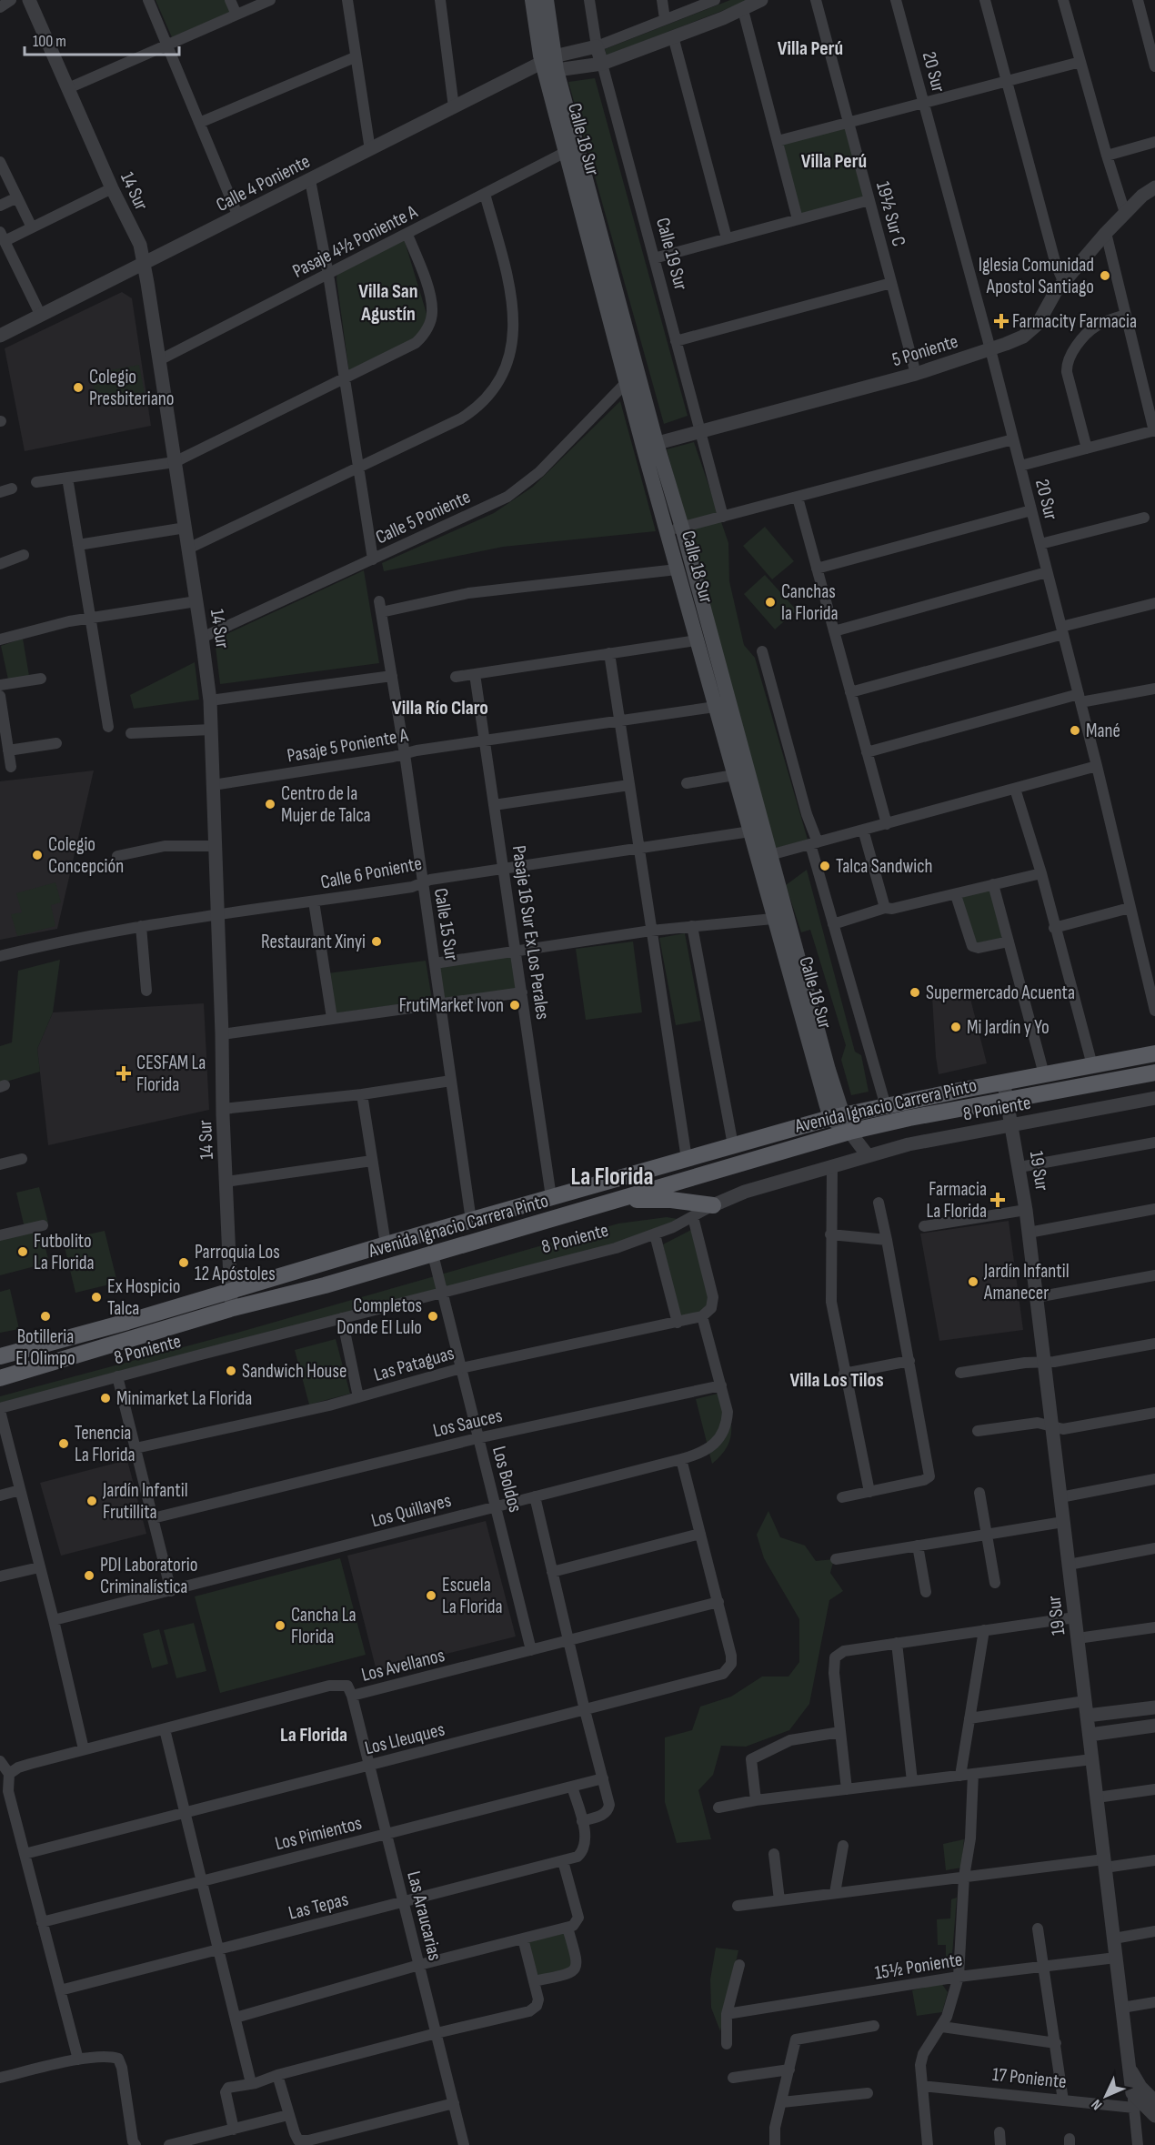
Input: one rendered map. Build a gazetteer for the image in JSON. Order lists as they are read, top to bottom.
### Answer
{
  "streets": {
    "main road": ["Calle 18 Sur", "Avenida Ignacio Carrera Pinto"],
    "street": [
      "20 Sur",
      "Calle 4 Poniente",
      "14 Sur",
      "19½ Sur C",
      "Pasaje 4½ Poniente A",
      "Calle 19 Sur",
      "5 Poniente",
      "Calle 5 Poniente",
      "Pasaje 5 Poniente A",
      "Calle 6 Poniente",
      "Calle 15 Sur",
      "Pasaje 16 Sur Ex Los Perales",
      "8 Poniente",
      "19 Sur",
      "Las Pataguas",
      "Los Sauces",
      "Los Boldos",
      "Los Quillayes",
      "Los Avellanos",
      "Los Lleuques",
      "Los Pimientos",
      "Las Tepas",
      "Las Araucarias",
      "15½ Poniente",
      "17 Poniente"
    ]
  },
  "crossings": [
    ["20 Sur", "5 Poniente"],
    ["Calle 18 Sur", "Calle 4 Poniente"],
    ["Calle 18 Sur", "Pasaje 4½ Poniente A"],
    ["Calle 18 Sur", "5 Poniente"],
    ["Calle 18 Sur", "Calle 5 Poniente"],
    ["Calle 18 Sur", "Pasaje 5 Poniente A"],
    ["Calle 18 Sur", "Calle 6 Poniente"],
    ["Calle 18 Sur", "Avenida Ignacio Carrera Pinto"],
    ["Calle 4 Poniente", "14 Sur"],
    ["Calle 4 Poniente", "Calle 19 Sur"],
    ["14 Sur", "Pasaje 4½ Poniente A"],
    ["14 Sur", "Calle 5 Poniente"],
    ["14 Sur", "Pasaje 5 Poniente A"],
    ["14 Sur", "Calle 6 Poniente"],
    ["14 Sur", "Avenida Ignacio Carrera Pinto"],
    ["19½ Sur C", "5 Poniente"],
    ["Calle 19 Sur", "5 Poniente"],
    ["Pasaje 5 Poniente A", "Calle 15 Sur"],
    ["Pasaje 5 Poniente A", "Pasaje 16 Sur Ex Los Perales"],
    ["Calle 6 Poniente", "Calle 15 Sur"],
    ["Calle 6 Poniente", "Pasaje 16 Sur Ex Los Perales"],
    ["Calle 15 Sur", "Avenida Ignacio Carrera Pinto"],
    ["Pasaje 16 Sur Ex Los Perales", "Avenida Ignacio Carrera Pinto"],
    ["Avenida Ignacio Carrera Pinto", "19 Sur"],
    ["Avenida Ignacio Carrera Pinto", "Los Boldos"],
    ["8 Poniente", "19 Sur"],
    ["8 Poniente", "Los Boldos"],
    ["19 Sur", "15½ Poniente"],
    ["19 Sur", "17 Poniente"],
    ["Las Pataguas", "Los Boldos"],
    ["Los Sauces", "Los Boldos"],
    ["Los Sauces", "Los Quillayes"],
    ["Los Boldos", "Los Quillayes"],
    ["Los Boldos", "Los Avellanos"],
    ["Los Boldos", "Los Lleuques"],
    ["Los Boldos", "Los Pimientos"],
    ["Los Boldos", "Las Tepas"],
    ["Los Avellanos", "Los Lleuques"],
    ["Los Avellanos", "Las Araucarias"],
    ["Los Lleuques", "Las Araucarias"],
    ["Los Pimientos", "Las Araucarias"],
    ["Las Tepas", "Las Araucarias"]
  ],
  "districts": [
    "Villa Perú",
    "Villa Perú",
    "Villa San Agustín",
    "Villa Río Claro",
    "La Florida",
    "Villa Los Tilos",
    "La Florida"
  ],
  "places": {
    "other": [
      "Iglesia Comunidad Apostol Santiago",
      "Colegio Presbiteriano",
      "Canchas la Florida",
      "Mané",
      "Centro de la Mujer de Talca",
      "Colegio Concepción",
      "Talca Sandwich",
      "Restaurant Xinyi",
      "Supermercado Acuenta",
      "FrutiMarket Ivon",
      "Mi Jardín y Yo",
      "Futbolito La Florida",
      "Parroquia Los 12 Apóstoles",
      "Jardín Infantil Amanecer",
      "Ex Hospicio Talca",
      "Botilleria El Olimpo",
      "Completos Donde El Lulo",
      "Sandwich House",
      "Minimarket La Florida",
      "Tenencia La Florida",
      "Jardín Infantil Frutillita",
      "PDI Laboratorio Criminalística",
      "Escuela La Florida",
      "Cancha La Florida"
    ],
    "health": ["Farmacity Farmacia", "CESFAM La Florida", "Farmacia La Florida"]
  },
  "scale_bar": "100 m",
  "north": "bottom left"
}
